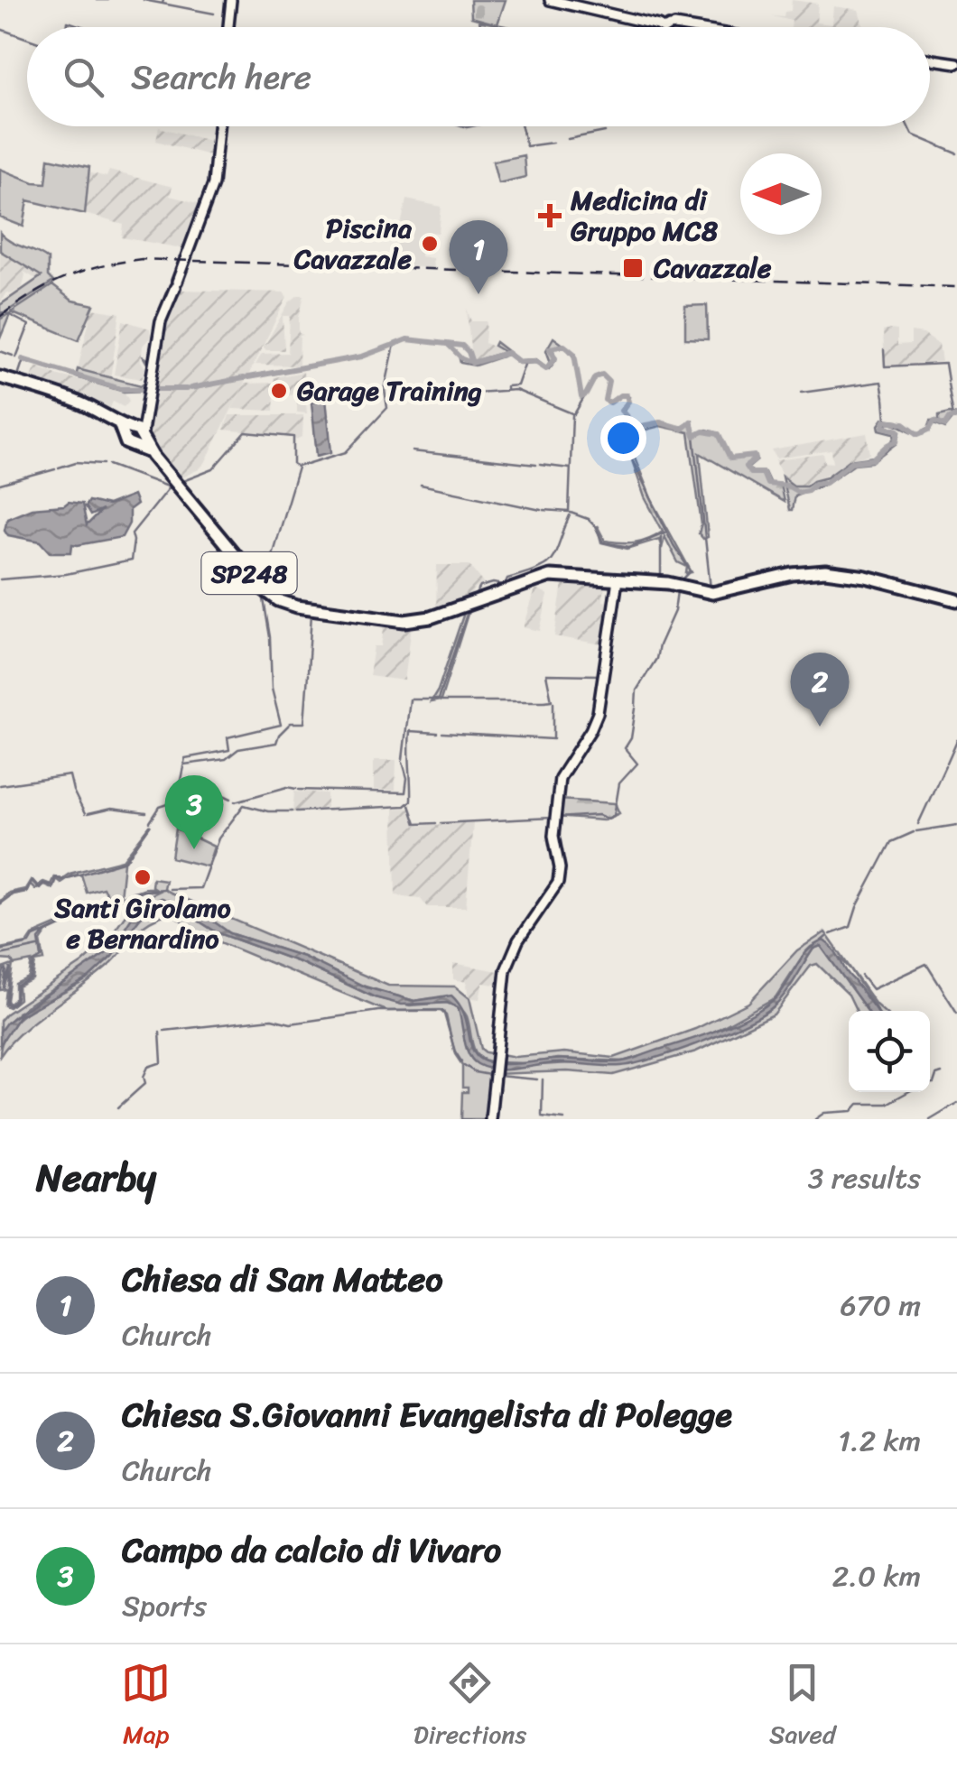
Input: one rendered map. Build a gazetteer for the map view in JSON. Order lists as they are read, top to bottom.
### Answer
{
  "streets": {
    "main road": ["SP248"]
  },
  "places": {
    "health": ["Medicina di Gruppo MC8"],
    "other": ["Piscina Cavazzale", "Garage Training", "Santi Girolamo e Bernardino"],
    "transit": ["Cavazzale"]
  },
  "north": "left",
  "page": {
    "search": "Search here",
    "pins": ["1", "2", "3"],
    "heading": ["Nearby", "3 results"],
    "list": [
      {
        "mark": "1",
        "name": "Chiesa di San Matteo",
        "note": "Church",
        "value": "670 m"
      },
      {
        "mark": "2",
        "name": "Chiesa S.Giovanni Evangelista di Polegge",
        "note": "Church",
        "value": "1.2 km"
      },
      {
        "mark": "3",
        "name": "Campo da calcio di Vivaro",
        "note": "Sports",
        "value": "2.0 km"
      }
    ],
    "nav": ["Map", "Directions", "Saved"]
  }
}
